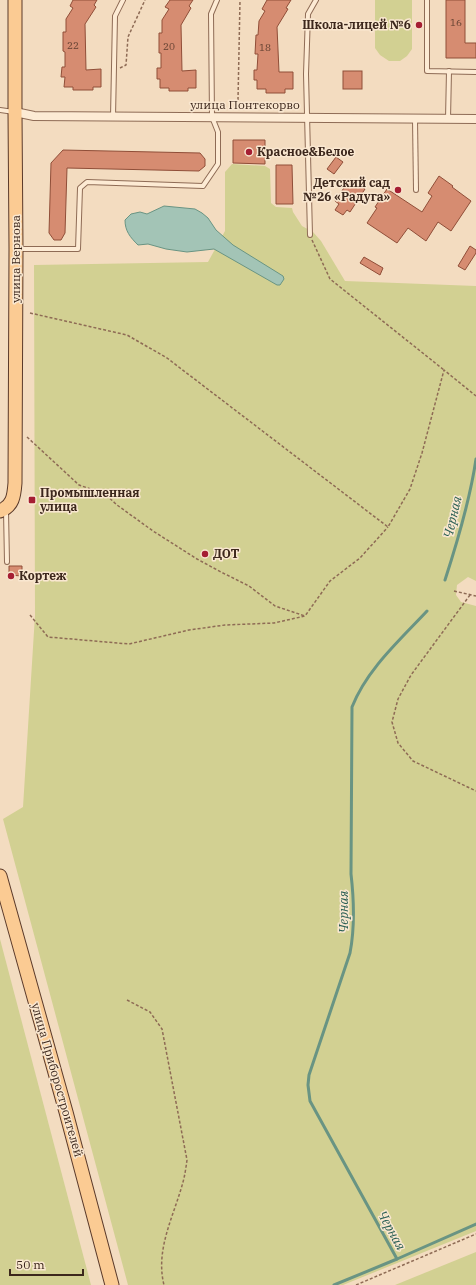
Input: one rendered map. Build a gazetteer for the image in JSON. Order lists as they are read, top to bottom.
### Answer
{
  "streets": {
    "main road": ["улица Вернова", "улица Приборостроителей"],
    "street": ["улица Понтекорво"]
  },
  "crossings": [
    ["улица Понтекорво", "улица Вернова"]
  ],
  "water": ["Черная"],
  "places": {
    "other": [
      "Школа-лицей №6",
      "Красное&Белое",
      "Детский сад №26 «Радуга»",
      "ДОТ",
      "Кортеж"
    ],
    "transit": ["Промышленная улица"]
  },
  "house_numbers": [
    "16",
    "22",
    "20",
    "18"
  ],
  "scale_bar": "50 m"
}
